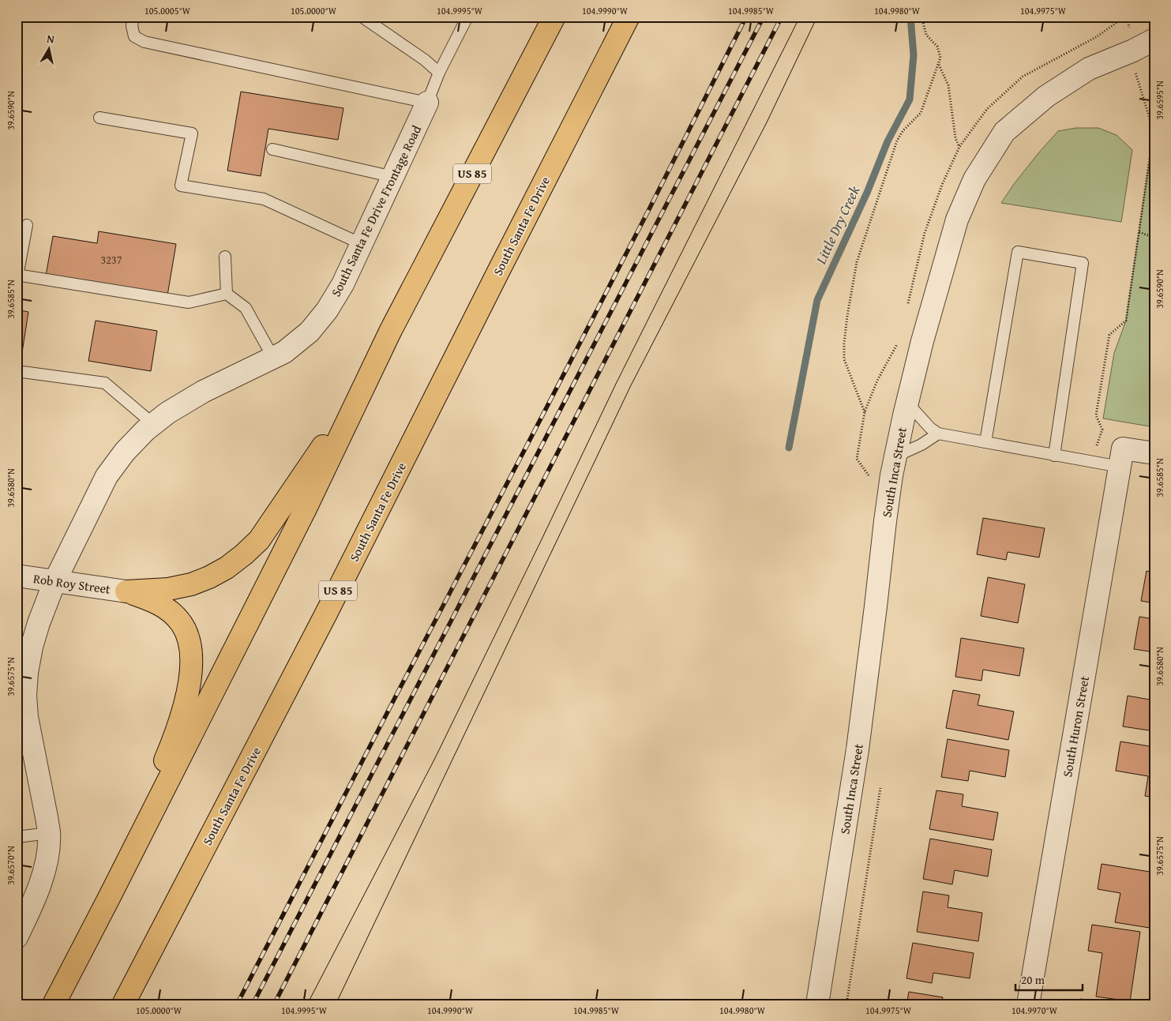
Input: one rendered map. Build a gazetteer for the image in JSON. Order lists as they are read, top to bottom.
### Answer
{
  "streets": {
    "highway": ["US 85", "South Santa Fe Drive"],
    "street": [
      "South Santa Fe Drive Frontage Road",
      "South Inca Street",
      "Rob Roy Street",
      "South Huron Street"
    ]
  },
  "crossings": [
    ["South Santa Fe Drive Frontage Road", "Rob Roy Street"]
  ],
  "water": ["Little Dry Creek"],
  "house_numbers": ["3237"],
  "scale_bar": "20 m",
  "north": "top",
  "coordinates": [
    "105.0005°W",
    "105.0000°W",
    "104.9995°W",
    "104.9990°W",
    "104.9985°W",
    "104.9980°W",
    "104.9975°W",
    "39.6595°N",
    "39.6590°N",
    "39.6585°N",
    "39.6580°N",
    "39.6575°N",
    "39.6570°N",
    "104.9970°W"
  ]
}
